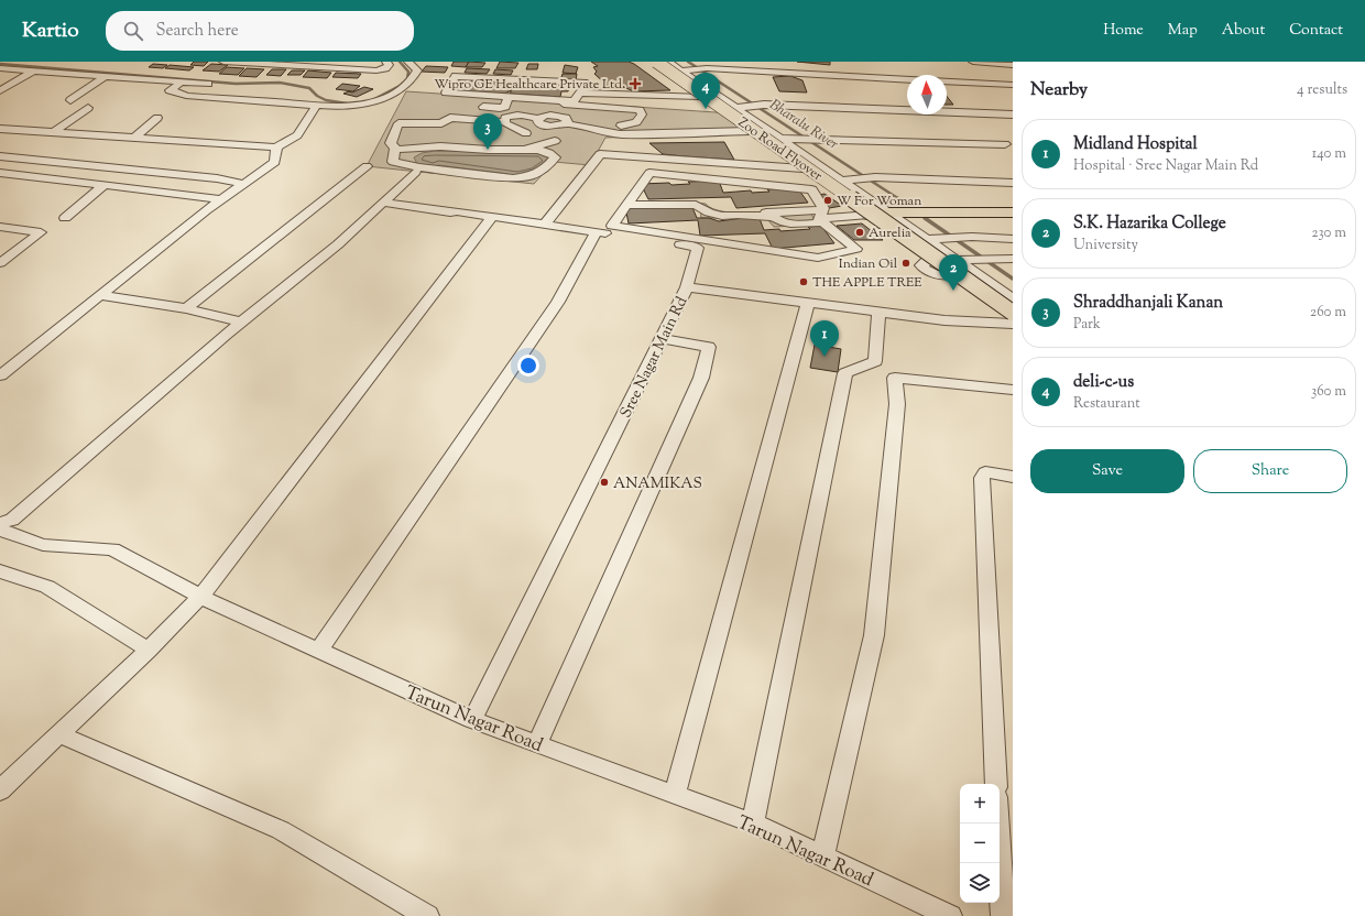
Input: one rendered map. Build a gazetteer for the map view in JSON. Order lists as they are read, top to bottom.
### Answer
{
  "streets": {
    "main road": ["Zoo Road Flyover"],
    "street": ["Sree Nagar Main Rd", "Tarun Nagar Road"]
  },
  "crossings": [
    ["Sree Nagar Main Rd", "Tarun Nagar Road"]
  ],
  "water": ["Bharalu River"],
  "places": {
    "health": ["Wipro GE Healthcare Private Ltd."],
    "other": [
      "W For Woman",
      "Aurelia",
      "Indian Oil",
      "THE APPLE TREE",
      "ANAMIKAS"
    ]
  },
  "north": "top",
  "page": {
    "header": "Kartio",
    "search": "Search here",
    "nav": [
      "Home",
      "Map",
      "About",
      "Contact"
    ],
    "heading": ["Nearby", "4 results"],
    "pins": [
      "4",
      "3",
      "2",
      "1"
    ],
    "list": [
      {
        "mark": "1",
        "name": "Midland Hospital",
        "note": "Hospital · Sree Nagar Main Rd",
        "value": "140 m"
      },
      {
        "mark": "2",
        "name": "S.K. Hazarika College",
        "note": "University",
        "value": "230 m"
      },
      {
        "mark": "3",
        "name": "Shraddhanjali Kanan",
        "note": "Park",
        "value": "260 m"
      },
      {
        "mark": "4",
        "name": "deli-c-us",
        "note": "Restaurant",
        "value": "360 m"
      }
    ],
    "buttons": ["Save", "Share"],
    "map_buttons": ["+", "−"]
  }
}
